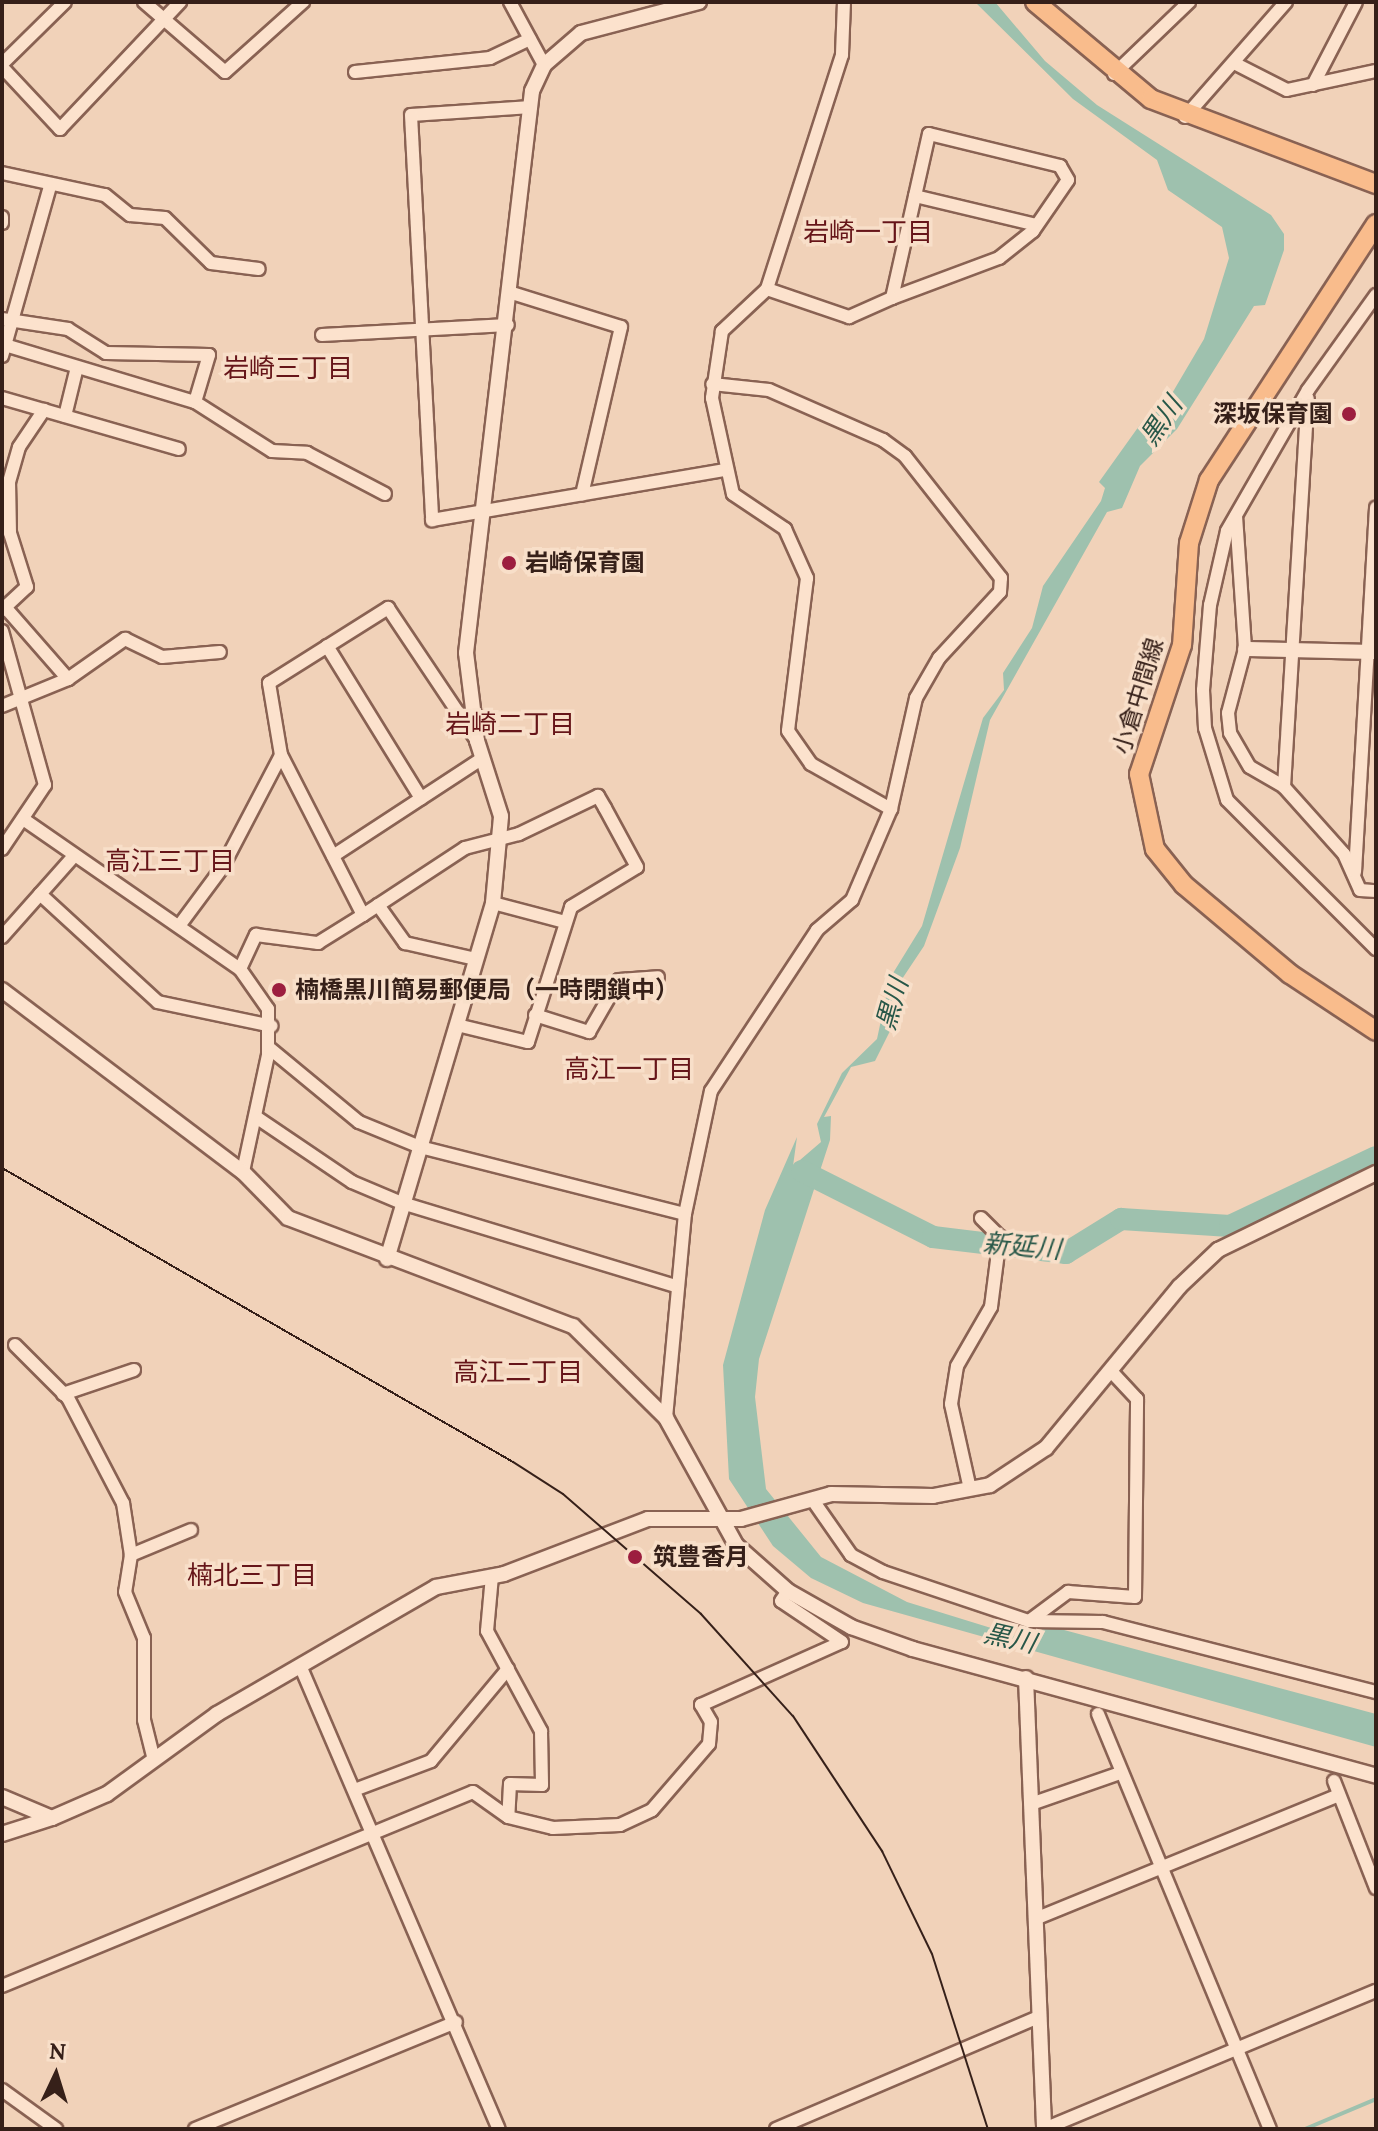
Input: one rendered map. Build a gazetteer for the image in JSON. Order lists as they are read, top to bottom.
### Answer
{
  "streets": {
    "main road": ["小倉中間線"]
  },
  "districts": [
    "岩崎一丁目",
    "岩崎三丁目",
    "岩崎二丁目",
    "高江三丁目",
    "高江一丁目",
    "高江二丁目",
    "楠北三丁目"
  ],
  "water": ["黒川", "新延川"],
  "places": [
    "深坂保育園",
    "岩崎保育園",
    "楠橋黒川簡易郵便局（一時閉鎖中）",
    "筑豊香月"
  ],
  "north": "top"
}
